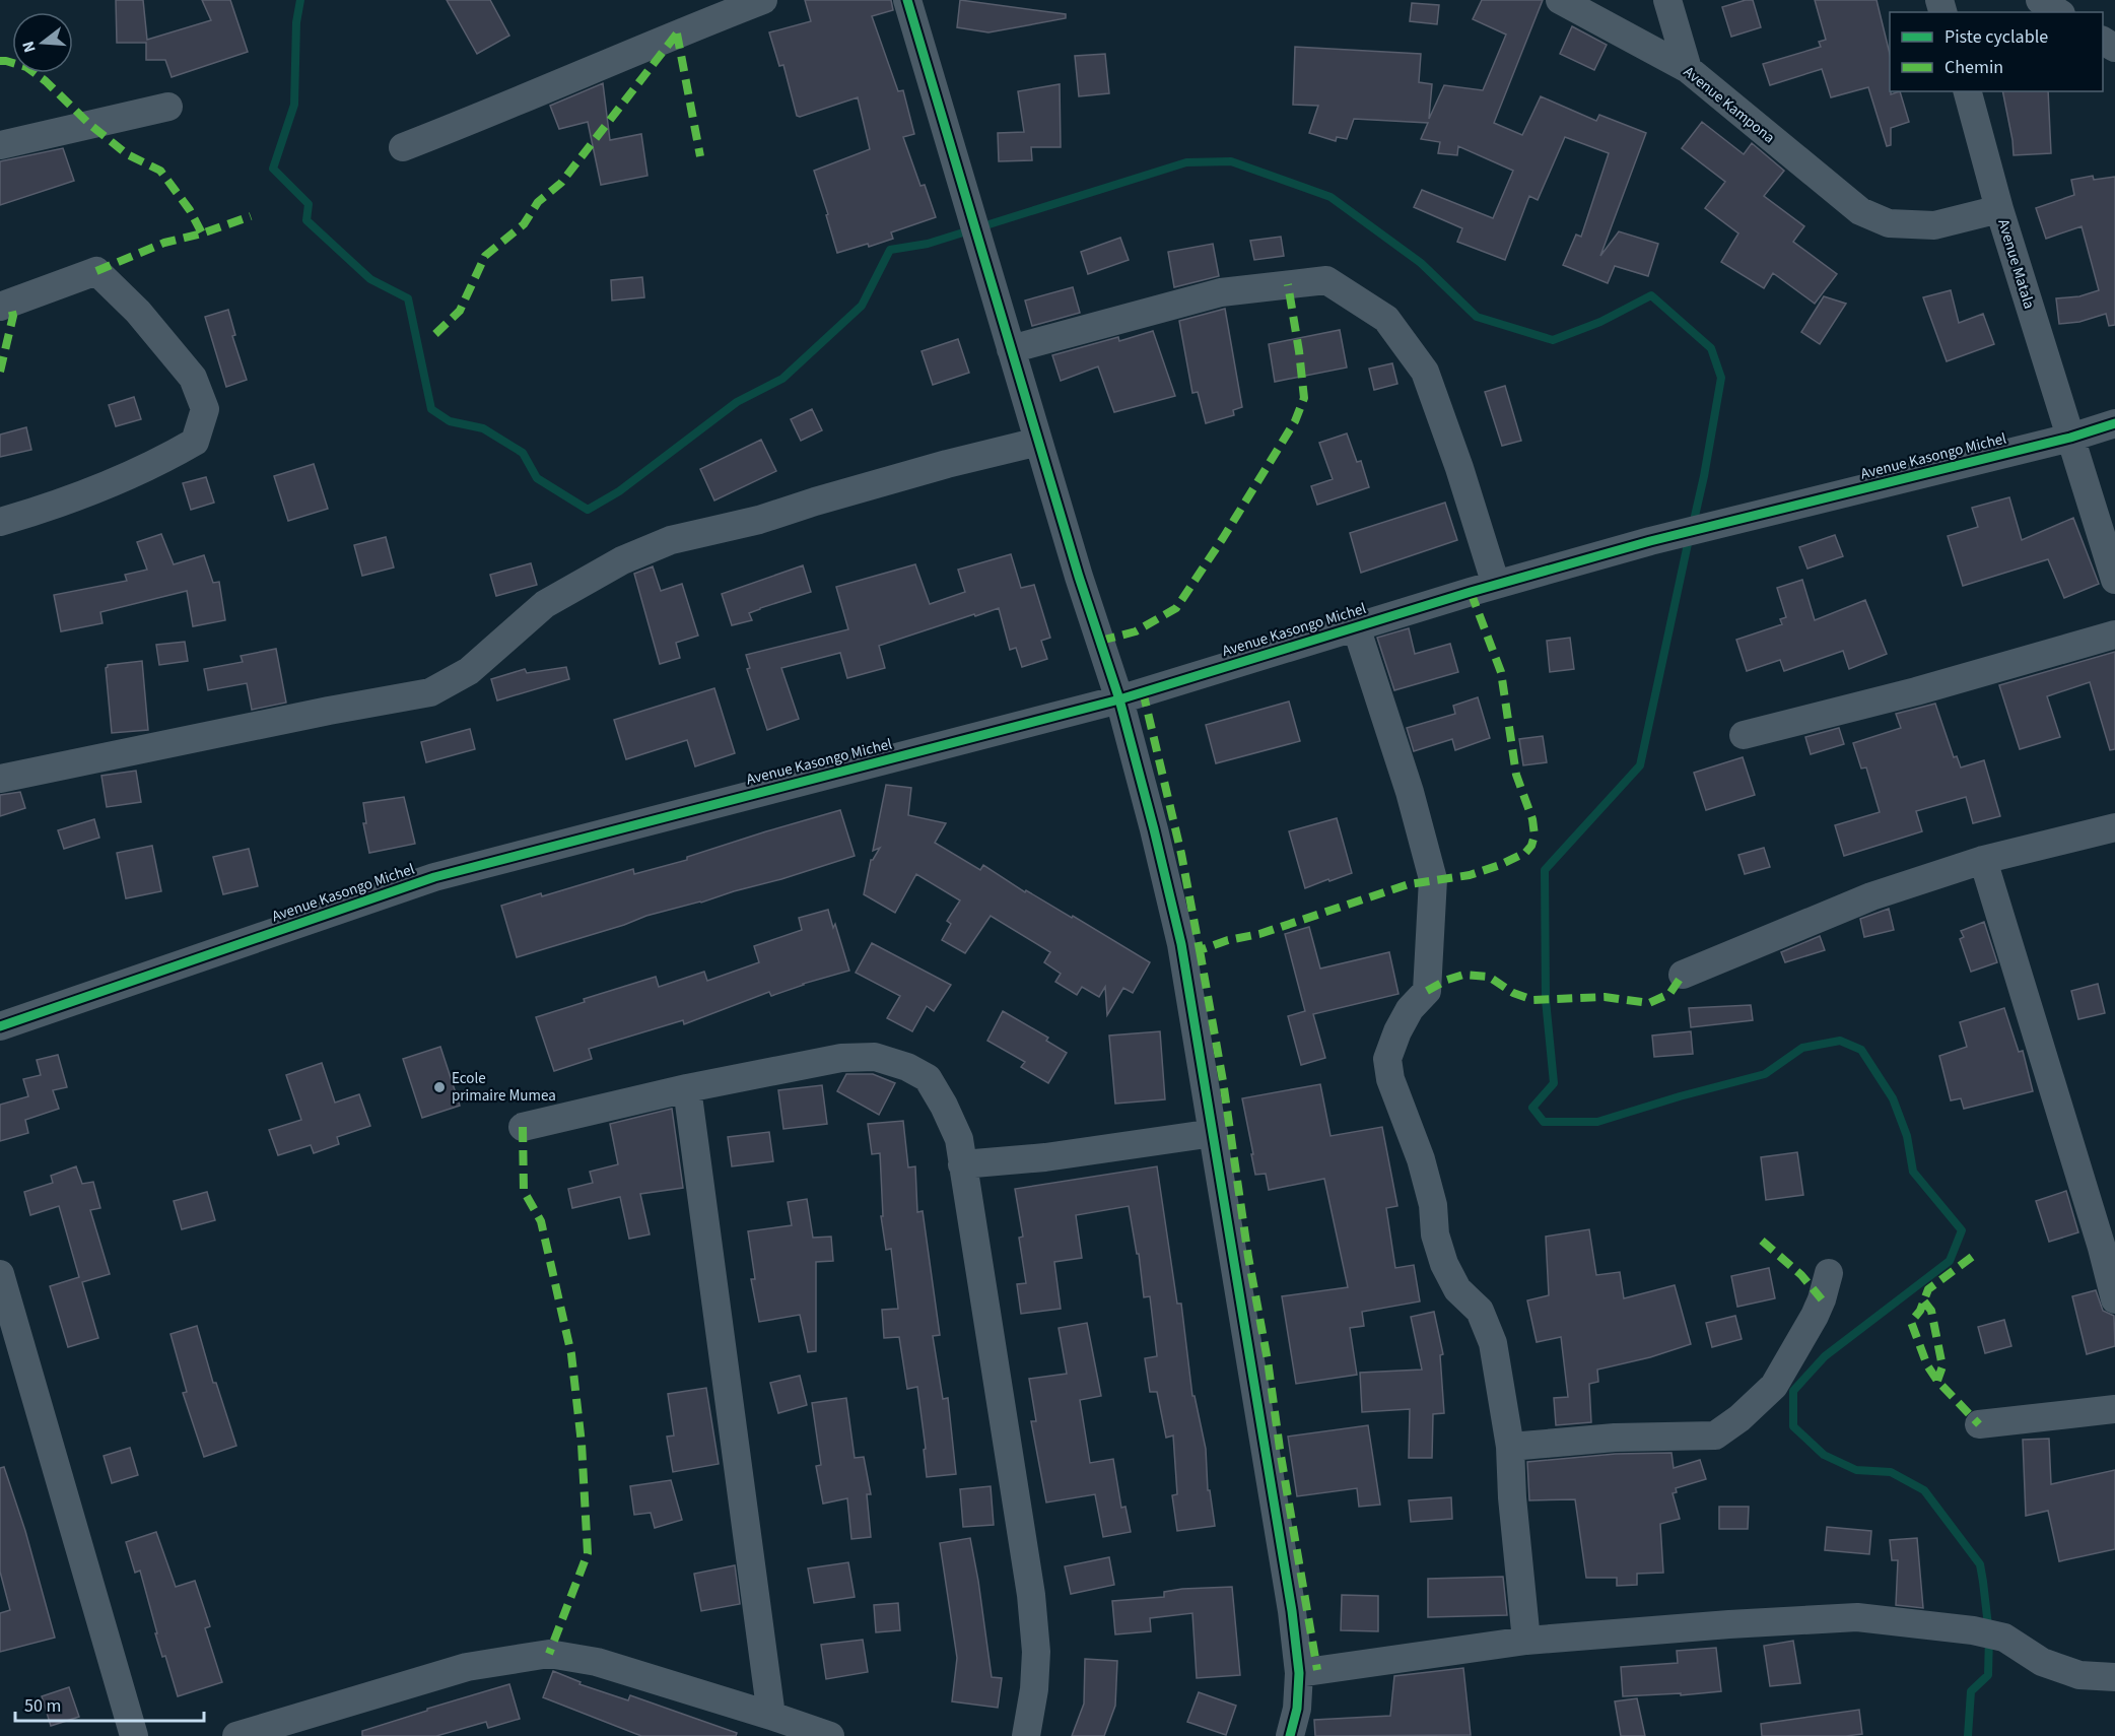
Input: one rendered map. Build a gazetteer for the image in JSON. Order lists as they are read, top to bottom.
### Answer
{
  "streets": {
    "street": ["Avenue Kampona", "Avenue Matala", "Avenue Kasongo Michel"]
  },
  "crossings": [
    ["Avenue Kampona", "Avenue Matala"],
    ["Avenue Matala", "Avenue Kasongo Michel"]
  ],
  "places": ["Ecole primaire Mumea"],
  "legend": ["Piste cyclable", "Chemin"],
  "scale_bar": "50 m",
  "north": "left"
}
